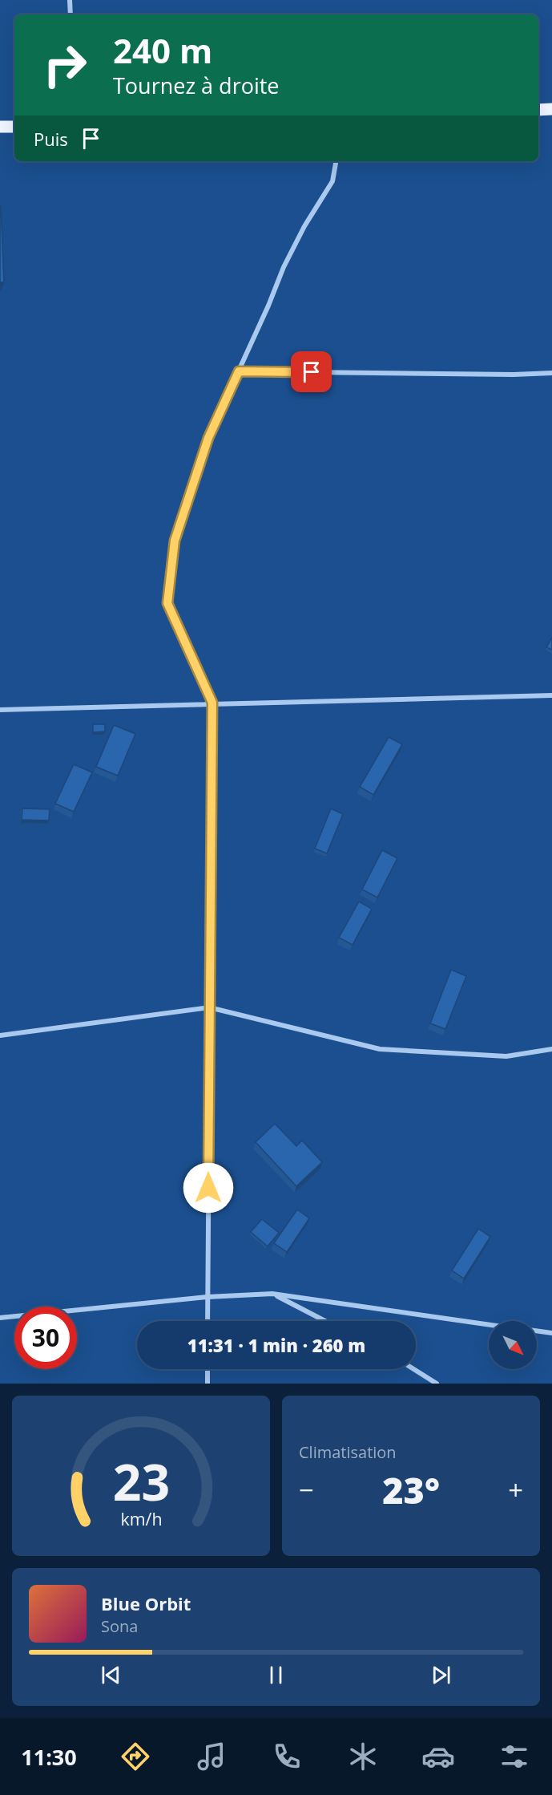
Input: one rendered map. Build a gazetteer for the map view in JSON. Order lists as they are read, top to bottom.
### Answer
{
  "north": "bottom right",
  "page": {
    "turn": ["240 m", "Tournez à droite"],
    "then": "Puis",
    "limit": "30",
    "trip": "11:31 · 1 min · 260 m",
    "tile": "Climatisation",
    "heat": ["−", "23°", "+"],
    "song": ["Blue Orbit", "Sona"],
    "tabs": "11:30",
    "gauge": ["23", "km/h"]
  }
}
